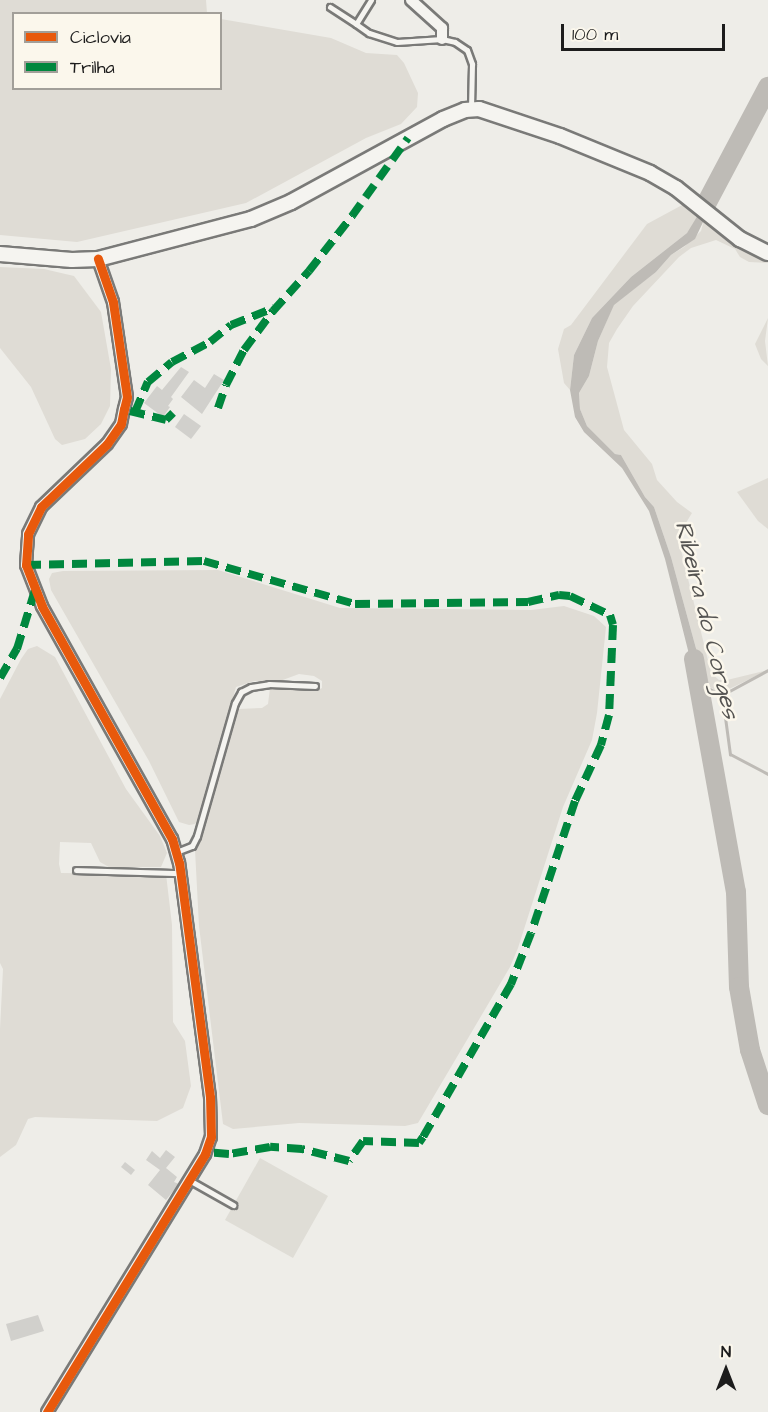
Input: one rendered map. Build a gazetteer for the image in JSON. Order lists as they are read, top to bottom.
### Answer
{
  "water": ["Ribeira do Corges"],
  "legend": ["Ciclovia", "Trilha"],
  "scale_bar": "100 m",
  "north": "top"
}
